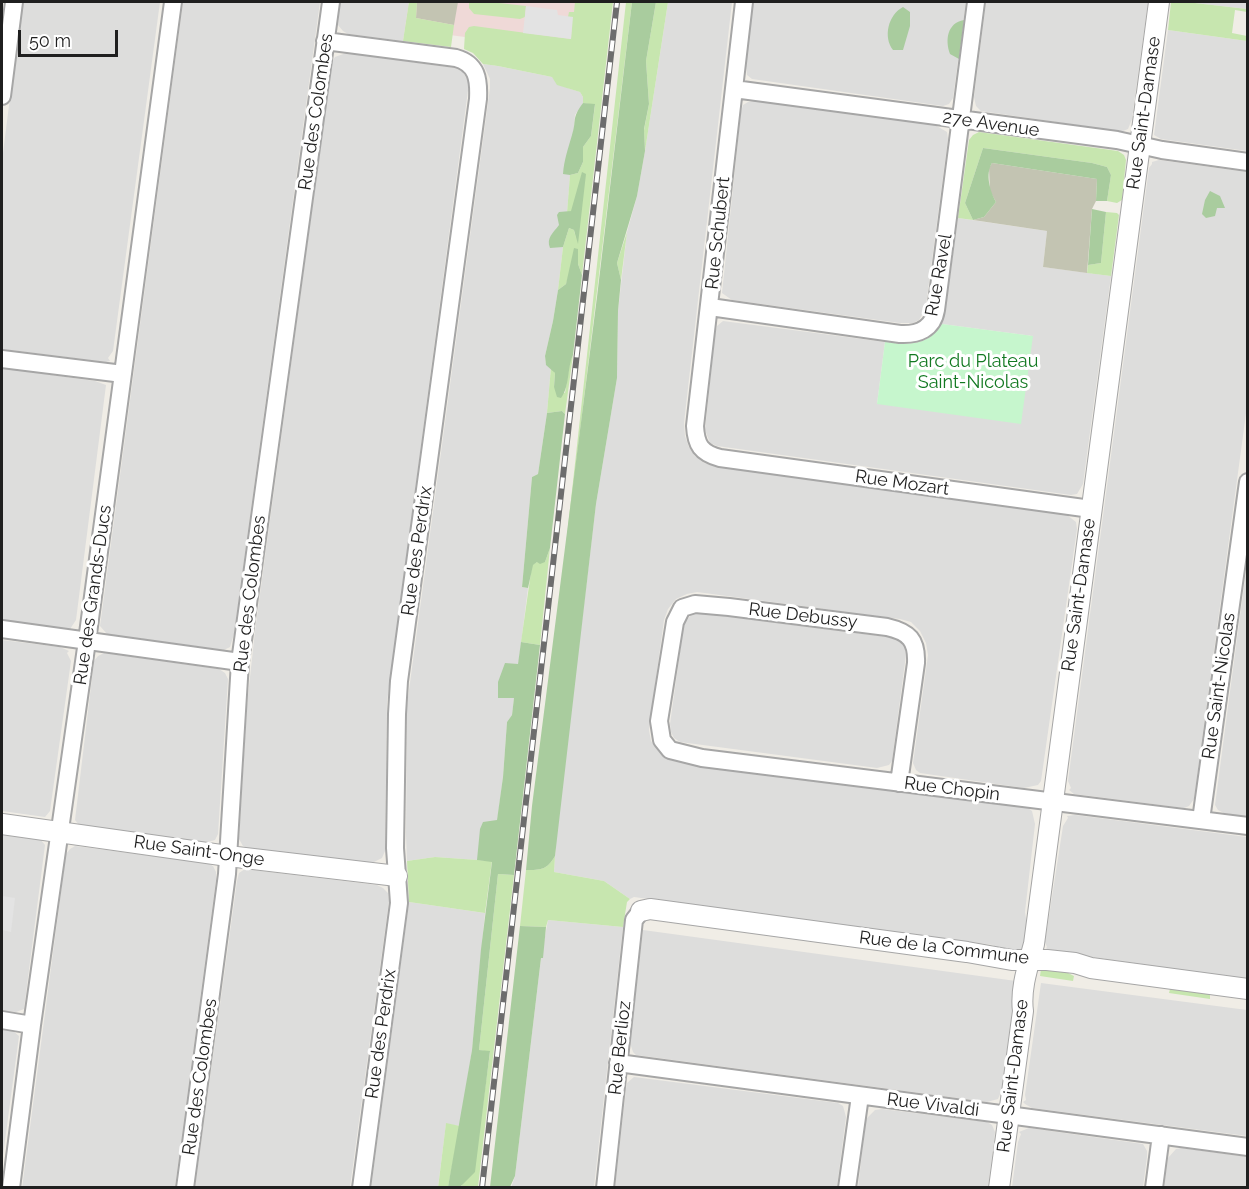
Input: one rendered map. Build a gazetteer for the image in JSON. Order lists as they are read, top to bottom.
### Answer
{
  "streets": {
    "street": [
      "Rue des Colombes",
      "Rue Saint-Damase",
      "27e Avenue",
      "Rue Schubert",
      "Rue Ravel",
      "Rue Mozart",
      "Rue des Perdrix",
      "Rue des Grands-Ducs",
      "Rue Debussy",
      "Rue Saint-Nicolas",
      "Rue Chopin",
      "Rue Saint-Onge",
      "Rue de la Commune",
      "Rue Berlioz",
      "Rue Vivaldi"
    ]
  },
  "crossings": [
    ["Rue des Colombes", "Rue des Perdrix"],
    ["Rue des Colombes", "Rue Saint-Onge"],
    ["Rue Saint-Damase", "27e Avenue"],
    ["Rue Saint-Damase", "Rue Mozart"],
    ["Rue Saint-Damase", "Rue Chopin"],
    ["Rue Saint-Damase", "Rue de la Commune"],
    ["Rue Saint-Damase", "Rue Vivaldi"],
    ["27e Avenue", "Rue Schubert"],
    ["27e Avenue", "Rue Ravel"],
    ["Rue Schubert", "Rue Ravel"],
    ["Rue Schubert", "Rue Mozart"],
    ["Rue des Perdrix", "Rue Saint-Onge"],
    ["Rue des Grands-Ducs", "Rue Saint-Onge"],
    ["Rue Debussy", "Rue Chopin"],
    ["Rue Saint-Nicolas", "Rue Chopin"],
    ["Rue de la Commune", "Rue Berlioz"],
    ["Rue Berlioz", "Rue Vivaldi"]
  ],
  "parks": ["Parc du Plateau Saint-Nicolas"],
  "scale_bar": "50 m"
}
